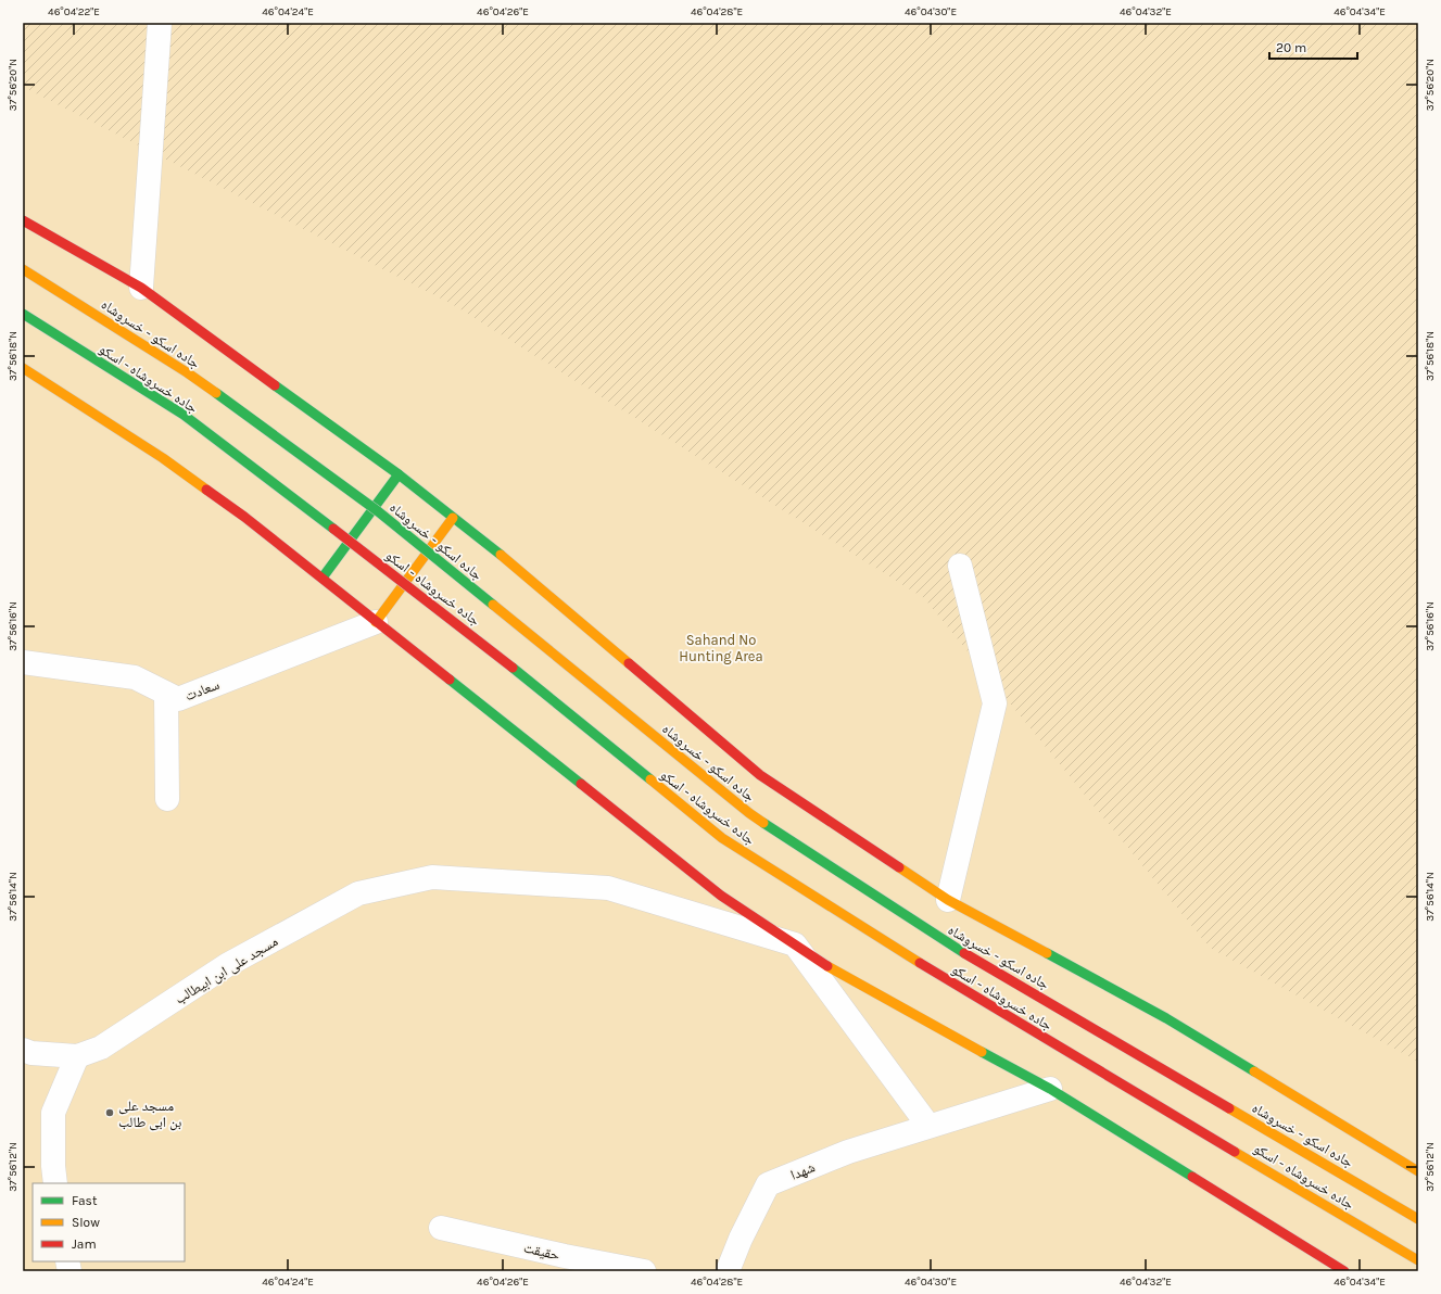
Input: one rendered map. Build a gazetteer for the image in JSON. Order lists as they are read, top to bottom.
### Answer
{
  "streets": {
    "main road": ["جاده اسکو - خسروشاه", "جاده خسروشاه - اسکو"],
    "street": [
      "سعادت",
      "مسجد علی ابن ابیطالب",
      "شهدا",
      "حقیقت"
    ]
  },
  "parks": ["Sahand No Hunting Area"],
  "places": ["مسجد علی بن ابی طالب"],
  "legend": ["Fast", "Slow", "Jam"],
  "scale_bar": "20 m",
  "coordinates": [
    "46°04'22\"E",
    "46°04'24\"E",
    "46°04'26\"E",
    "46°04'28\"E",
    "46°04'30\"E",
    "46°04'32\"E",
    "46°04'34\"E",
    "37°56'20\"N",
    "37°56'18\"N",
    "37°56'16\"N",
    "37°56'14\"N",
    "37°56'12\"N"
  ]
}
